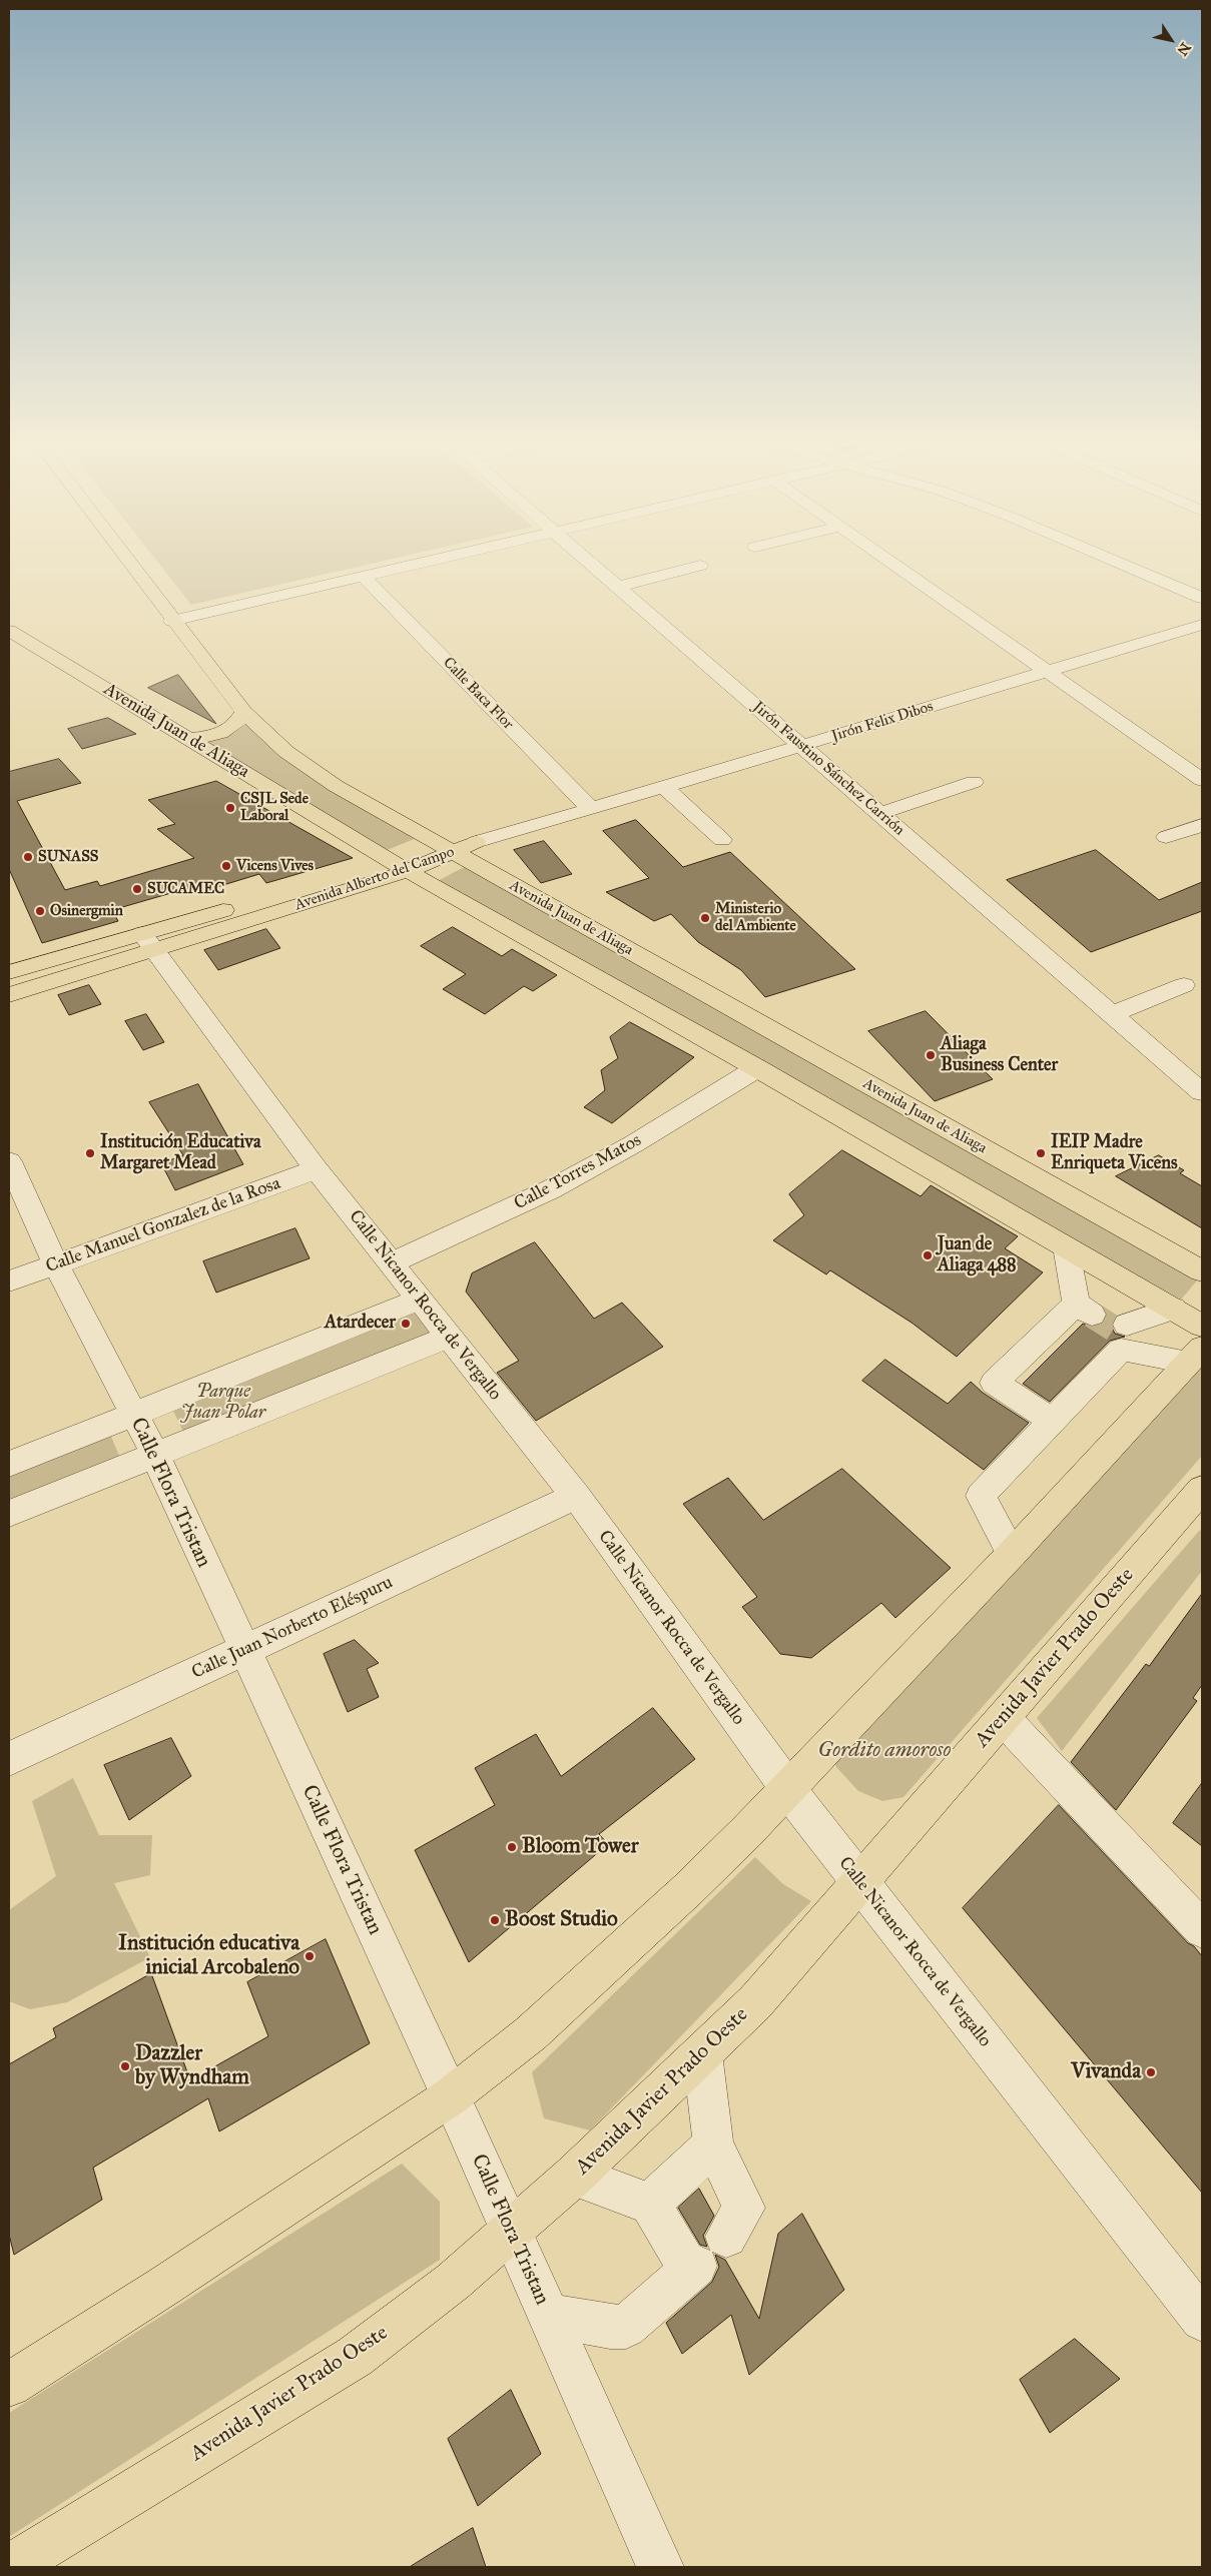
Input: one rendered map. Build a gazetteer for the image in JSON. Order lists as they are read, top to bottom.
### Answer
{
  "streets": {
    "main road": ["Avenida Juan de Aliaga", "Avenida Alberto del Campo", "Avenida Javier Prado Oeste"],
    "street": [
      "Calle Baca Flor",
      "Jirón Felix Dibos",
      "Jirón Faustino Sánchez Carrión",
      "Calle Torres Matos",
      "Calle Manuel Gonzalez de la Rosa",
      "Calle Nicanor Rocca de Vergallo",
      "Calle Flora Tristan",
      "Calle Juan Norberto Eléspuru"
    ]
  },
  "crossings": [
    ["Calle Baca Flor", "Jirón Felix Dibos"],
    ["Jirón Felix Dibos", "Jirón Faustino Sánchez Carrión"],
    ["Jirón Felix Dibos", "Avenida Alberto del Campo"],
    ["Avenida Juan de Aliaga", "Avenida Alberto del Campo"],
    ["Avenida Juan de Aliaga", "Calle Torres Matos"],
    ["Avenida Alberto del Campo", "Calle Nicanor Rocca de Vergallo"],
    ["Calle Torres Matos", "Calle Nicanor Rocca de Vergallo"],
    ["Calle Manuel Gonzalez de la Rosa", "Calle Nicanor Rocca de Vergallo"],
    ["Calle Manuel Gonzalez de la Rosa", "Calle Flora Tristan"],
    ["Calle Nicanor Rocca de Vergallo", "Calle Juan Norberto Eléspuru"],
    ["Calle Nicanor Rocca de Vergallo", "Avenida Javier Prado Oeste"],
    ["Calle Flora Tristan", "Calle Juan Norberto Eléspuru"],
    ["Calle Flora Tristan", "Avenida Javier Prado Oeste"]
  ],
  "parks": ["Parque Juan Polar", "Gordito amoroso"],
  "places": [
    "CSJL Sede Laboral",
    "SUNASS",
    "Vicens Vives",
    "SUCAMEC",
    "Osinergmin",
    "Ministerio del Ambiente",
    "Aliaga Business Center",
    "Institución Educativa Margaret Mead",
    "IEIP Madre Enriqueta Vicens",
    "Juan de Aliaga 488",
    "Atardecer",
    "Bloom Tower",
    "Boost Studio",
    "Institución educativa inicial Arcobaleno",
    "Dazzler by Wyndham",
    "Vivanda"
  ],
  "north": "bottom right"
}
